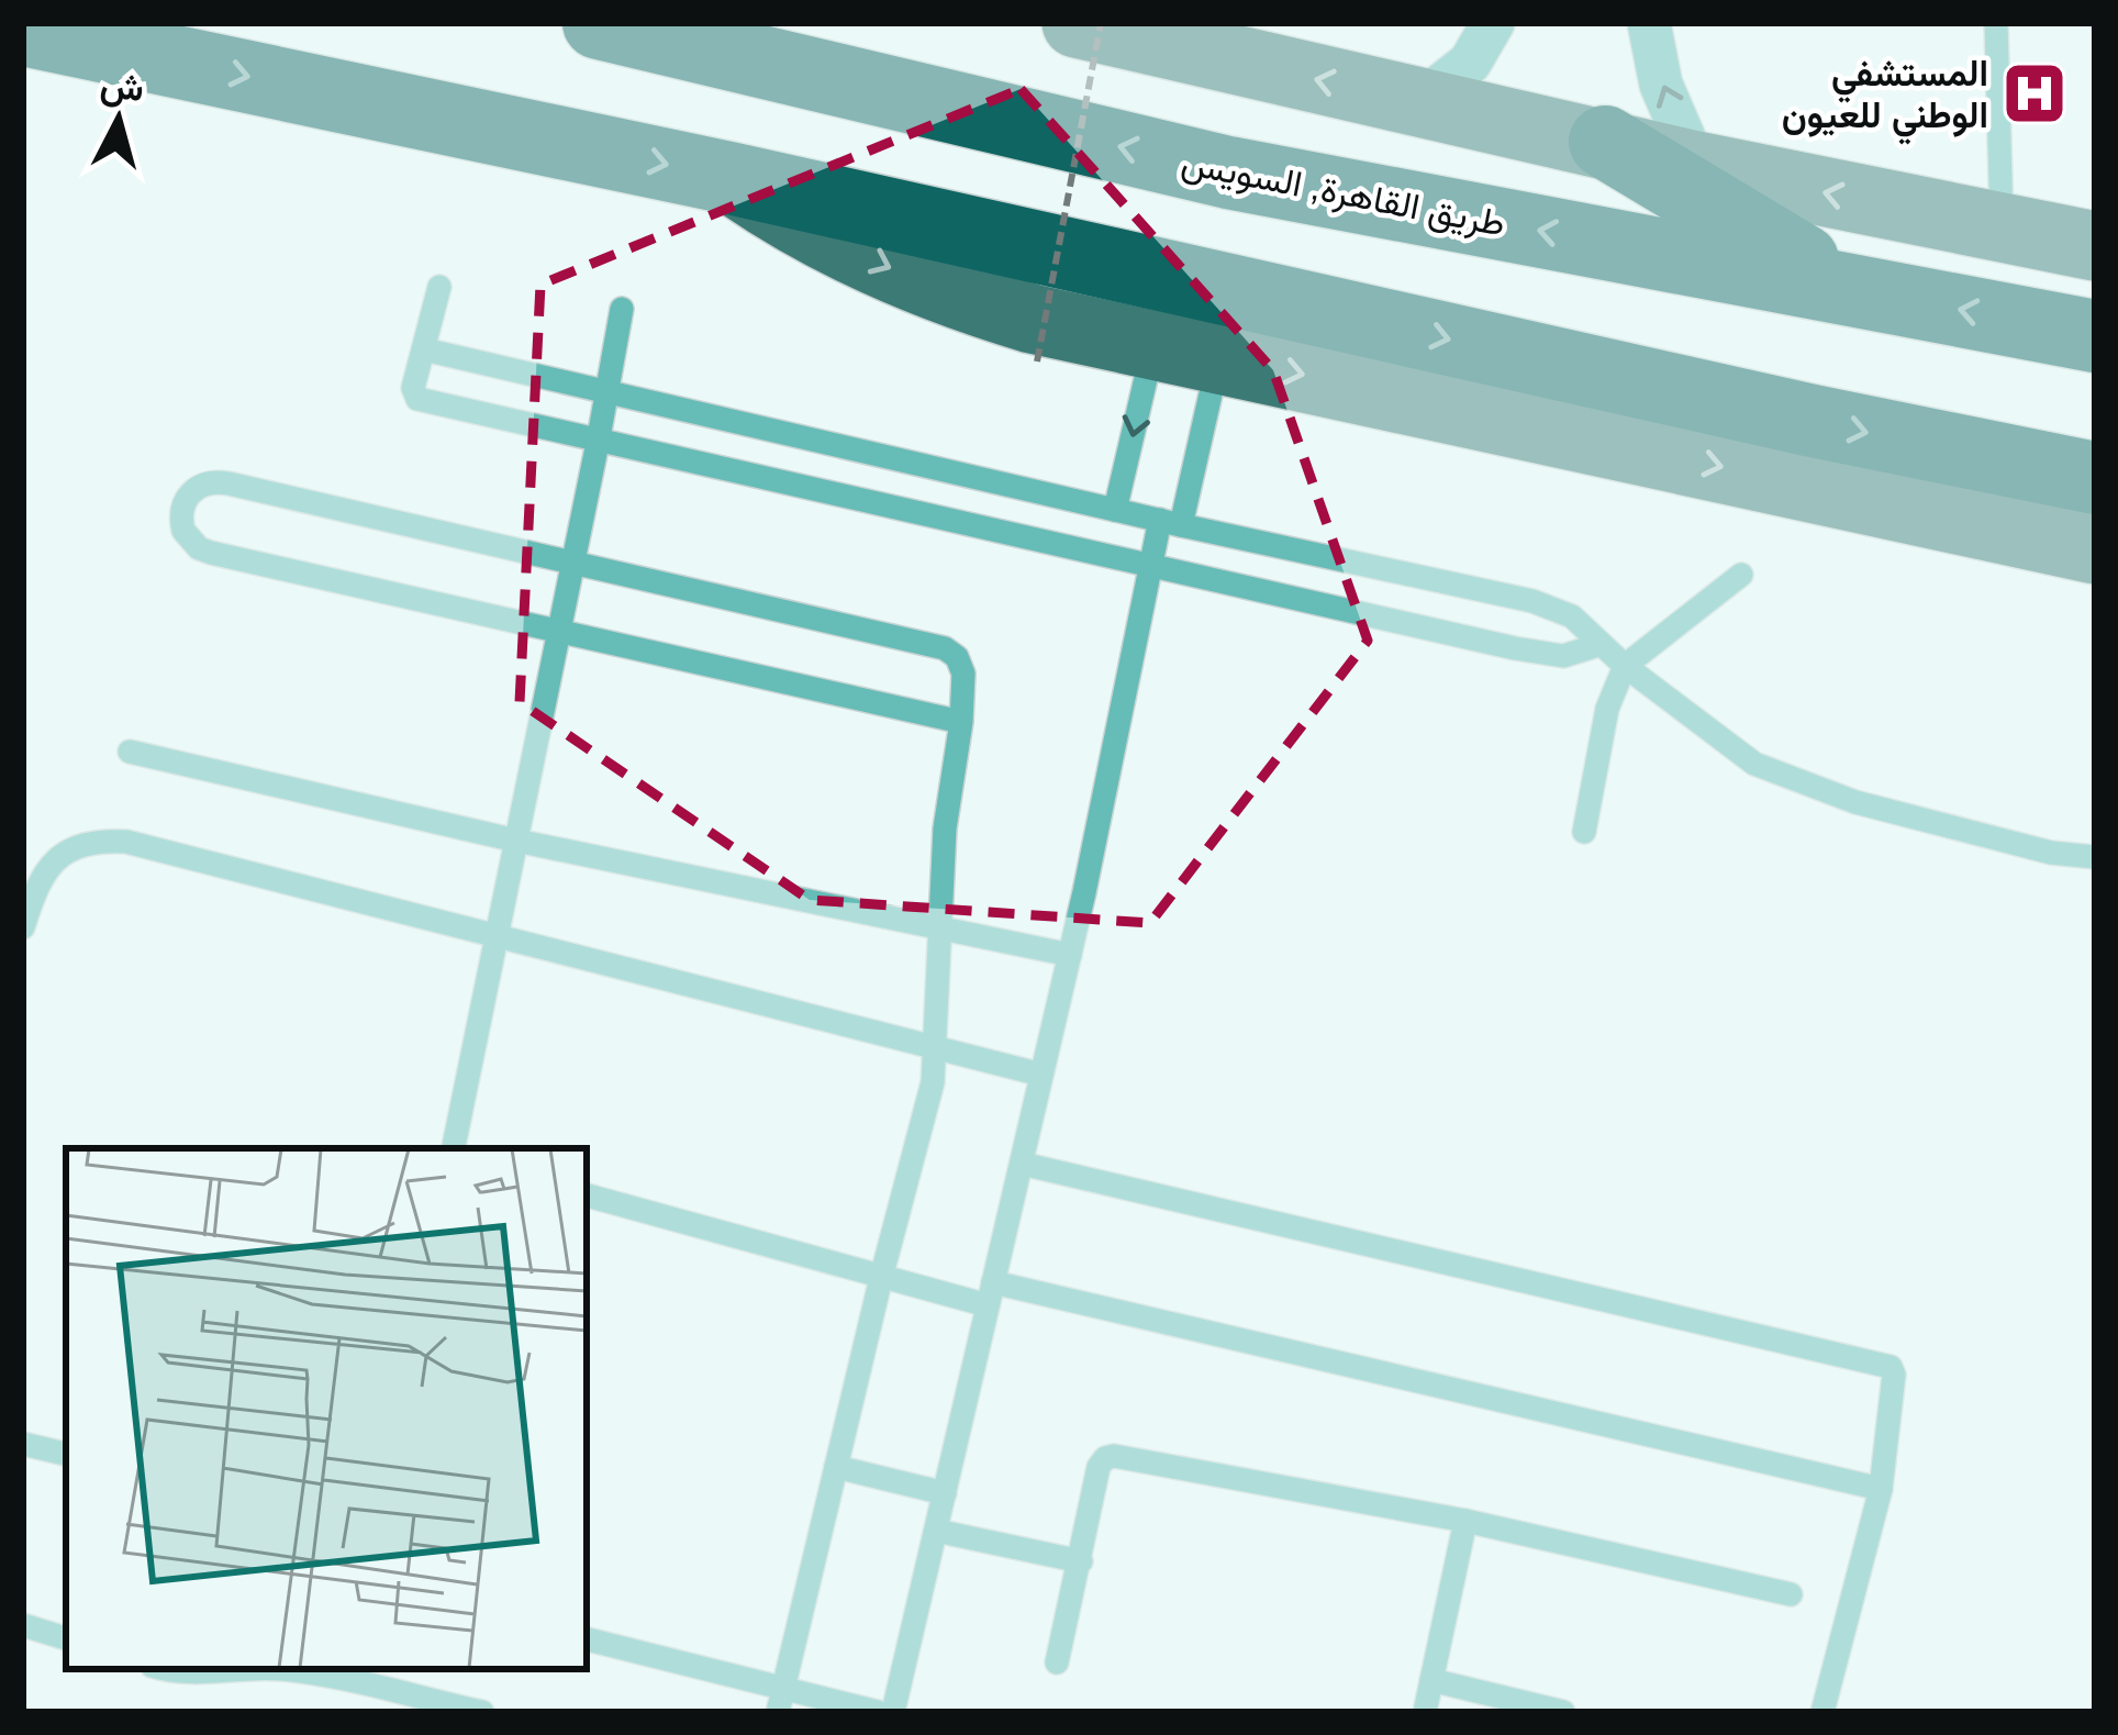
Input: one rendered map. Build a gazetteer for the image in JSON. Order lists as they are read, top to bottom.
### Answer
{
  "streets": {
    "highway": ["طريق القاهرة, السويس"]
  },
  "places": {
    "hospital": ["المستشفي الوطني للعيون"]
  },
  "north": "top"
}
